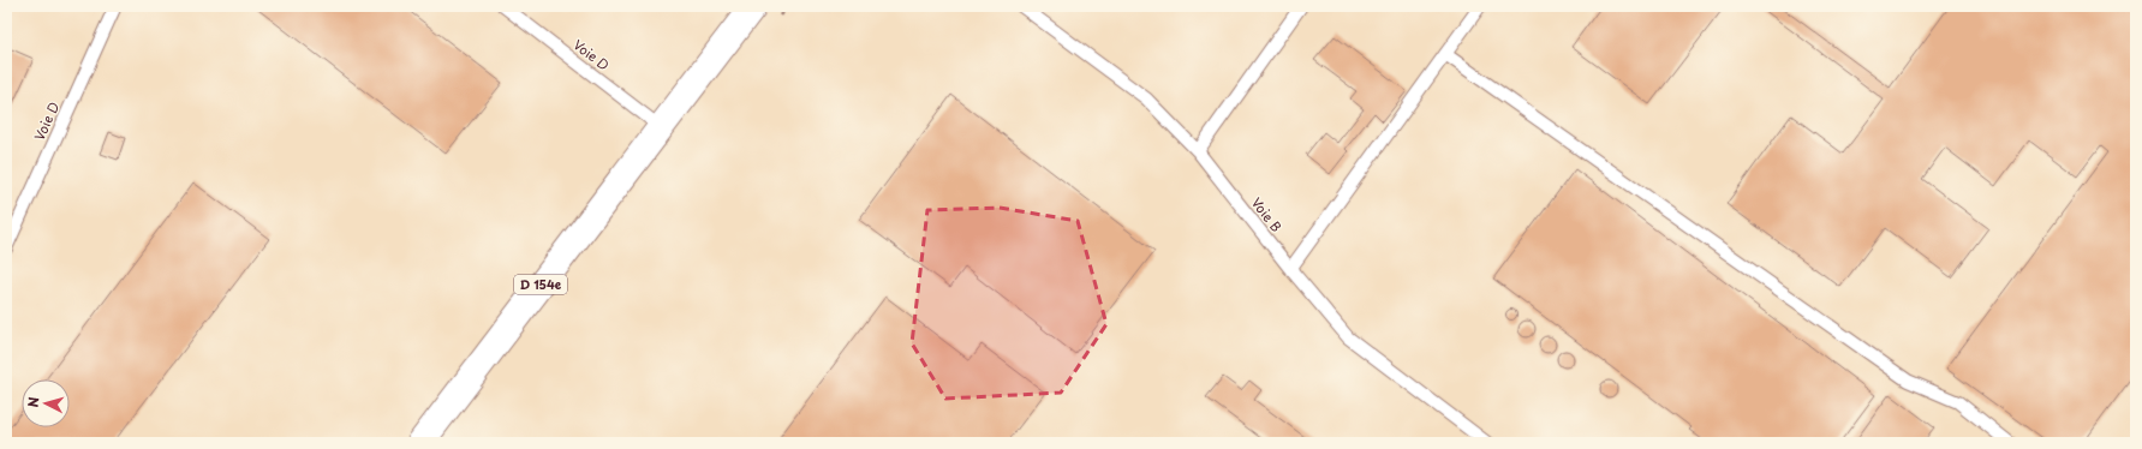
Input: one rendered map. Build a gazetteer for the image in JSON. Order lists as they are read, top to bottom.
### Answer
{
  "streets": {
    "main road": ["D 154e"],
    "lane": ["Voie D", "Voie B"]
  },
  "crossings": [
    ["Voie D", "D 154e"]
  ],
  "north": "left"
}
